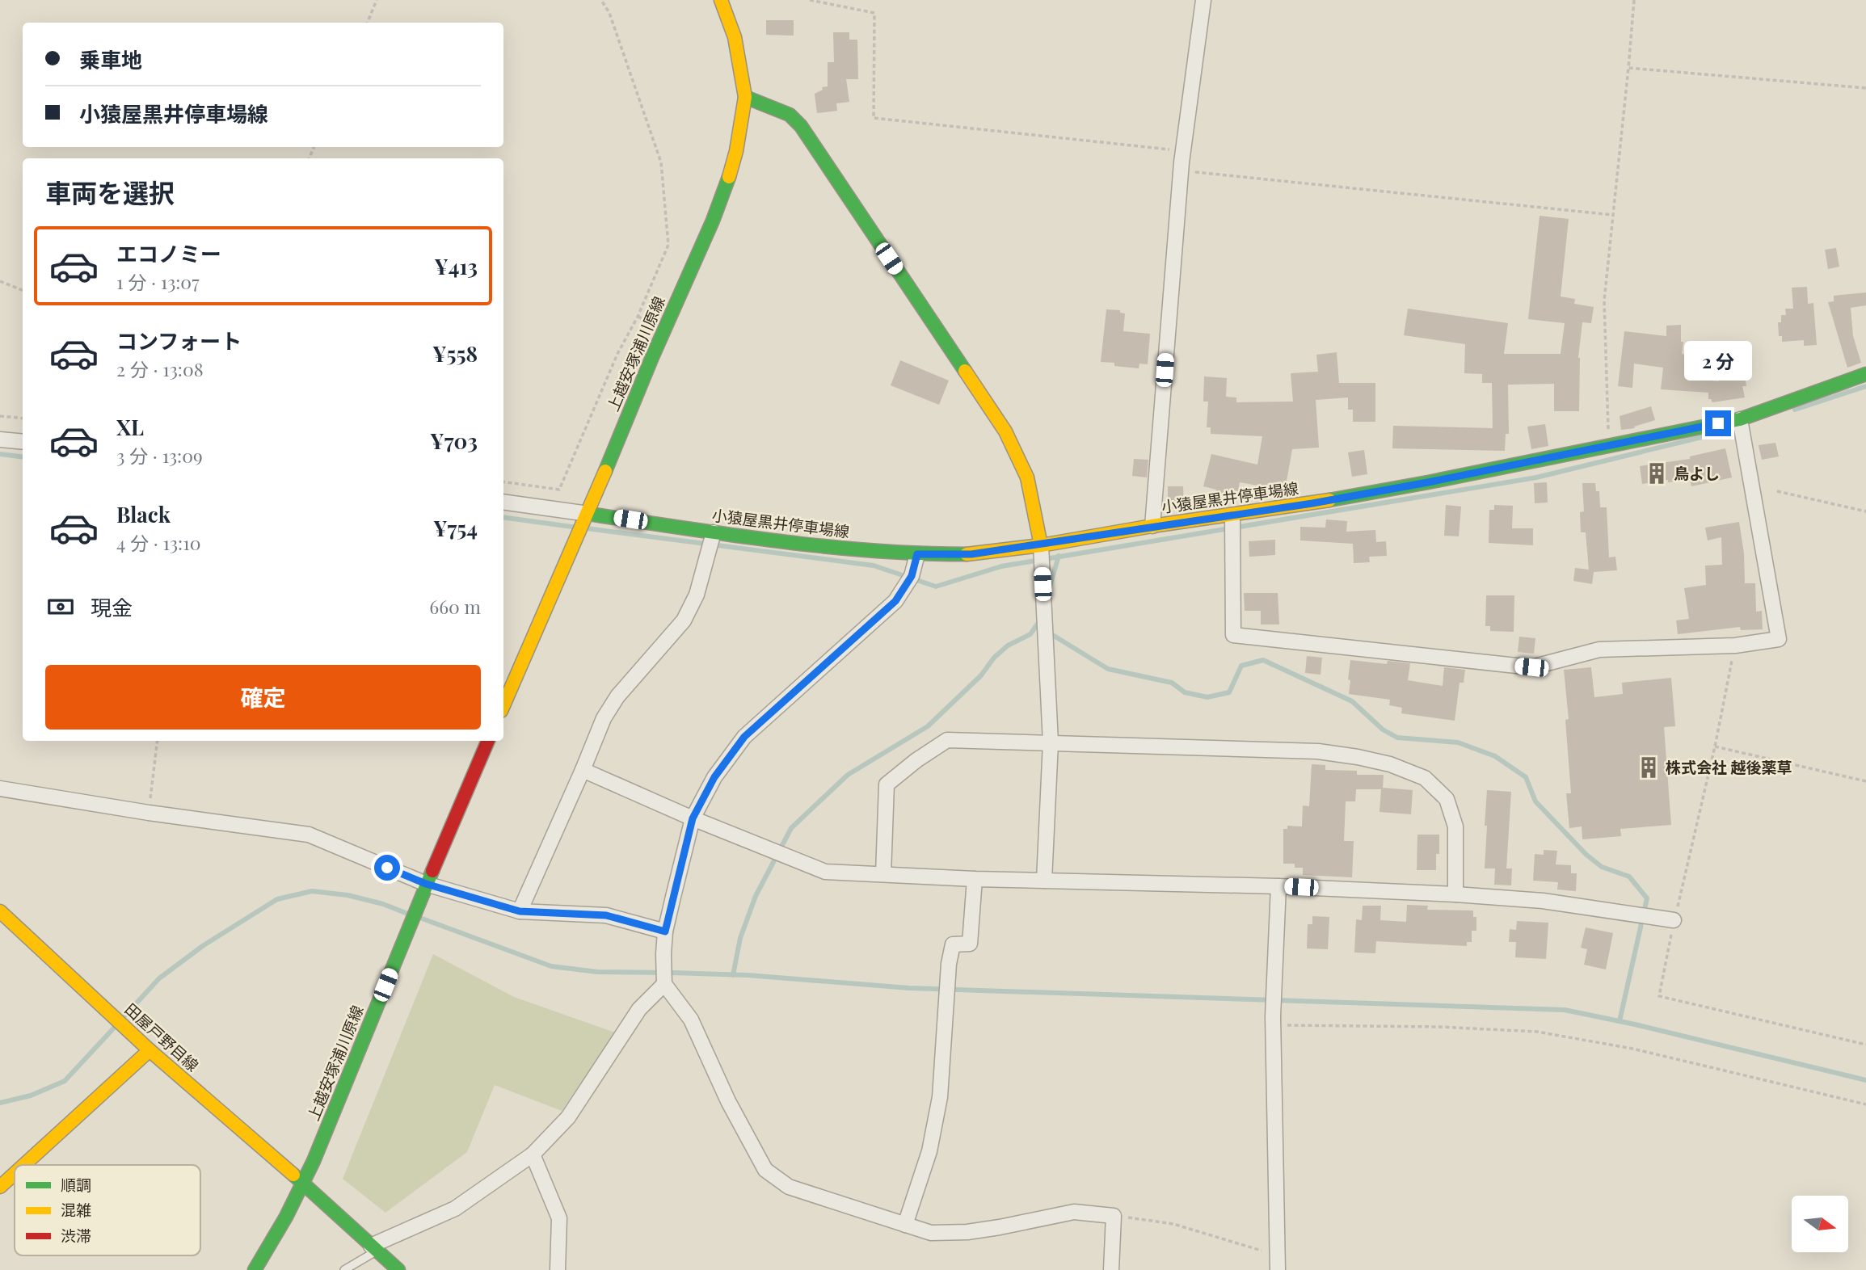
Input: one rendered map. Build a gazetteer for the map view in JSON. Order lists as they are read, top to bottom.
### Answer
{
  "streets": {
    "main road": ["上越安塚浦川原線", "小猿屋黒井停車場線", "田屋戸野目線"]
  },
  "crossings": [
    ["上越安塚浦川原線", "小猿屋黒井停車場線"],
    ["上越安塚浦川原線", "田屋戸野目線"]
  ],
  "places": {
    "building": ["鳥よし", "株式会社 越後薬草"]
  },
  "legend": ["順調", "混雑", "渋滞"],
  "north": "right",
  "page": {
    "banner": ["乗車地", "小猿屋黒井停車場線"],
    "heading": "車両を選択",
    "list": [
      {
        "name": "エコノミー",
        "note": "1 分 · 13:07",
        "value": "¥413"
      },
      {
        "name": "コンフォート",
        "note": "2 分 · 13:08",
        "value": "¥558"
      },
      {
        "name": "XL",
        "note": "3 分 · 13:09",
        "value": "¥703"
      },
      {
        "name": "Black",
        "note": "4 分 · 13:10",
        "value": "¥754"
      }
    ],
    "bubble": "2 分",
    "pay": ["現金", "660 m"],
    "buttons": "確定"
  }
}
